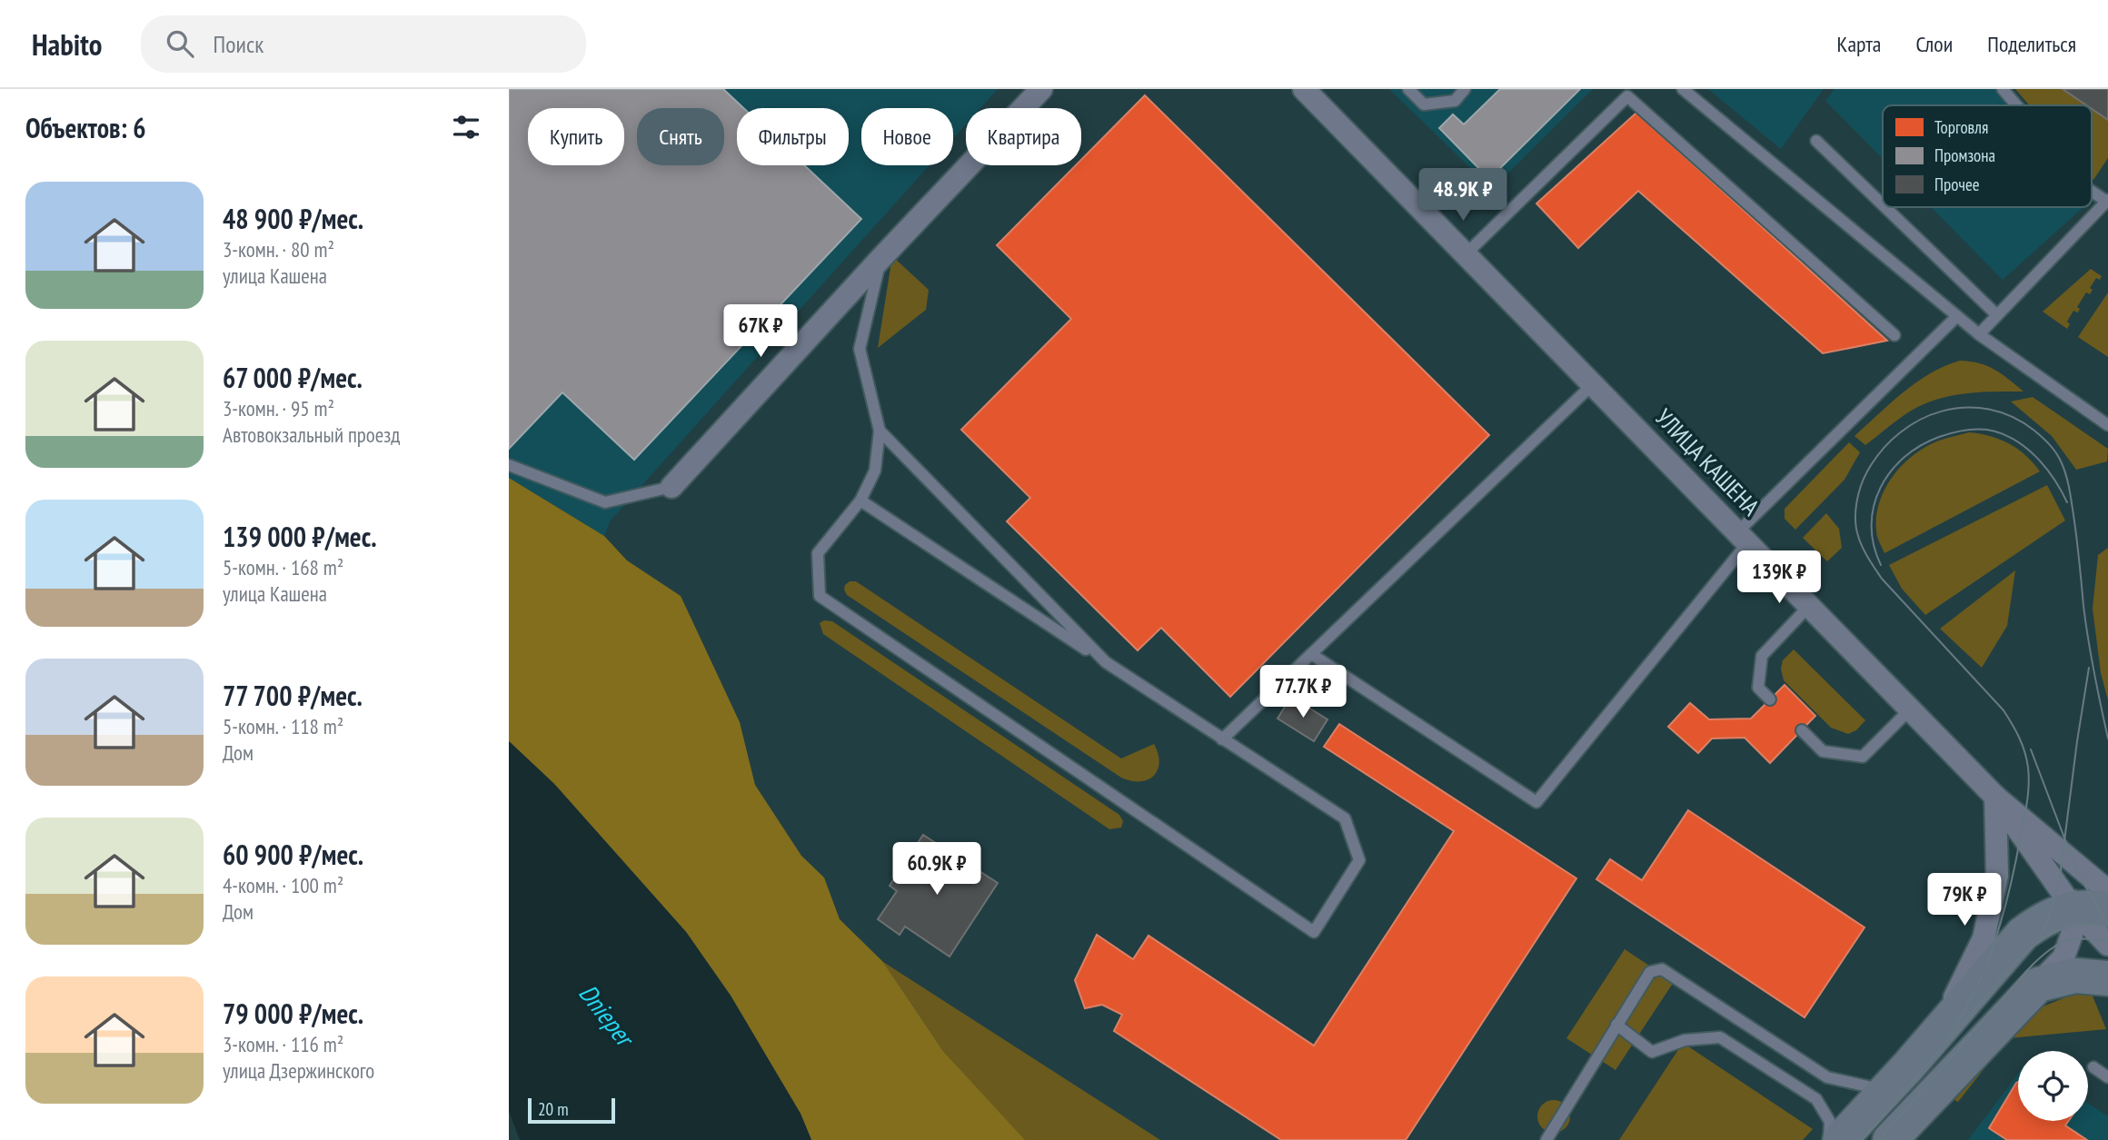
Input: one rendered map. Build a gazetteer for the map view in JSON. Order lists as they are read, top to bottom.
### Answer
{
  "streets": {
    "street": ["УЛИЦА КАШЕНА"]
  },
  "water": ["Dnieper"],
  "legend": ["Торговля", "Промзона", "Прочее"],
  "scale_bar": "20 m",
  "page": {
    "header": "Habito",
    "search": "Поиск",
    "nav": ["Карта", "Слои", "Поделиться"],
    "heading": "Объектов: 6",
    "chip": [
      "Купить",
      "Снять",
      "Фильтры",
      "Новое",
      "Квартира"
    ],
    "list": [
      {
        "name": "48 900 ₽/мес.",
        "note": "3-комн. · 80 m² · улица Кашена"
      },
      {
        "name": "67 000 ₽/мес.",
        "note": "3-комн. · 95 m² · Автовокзальный проезд"
      },
      {
        "name": "139 000 ₽/мес.",
        "note": "5-комн. · 168 m² · улица Кашена"
      },
      {
        "name": "77 700 ₽/мес.",
        "note": "5-комн. · 118 m² · Дом"
      },
      {
        "name": "60 900 ₽/мес.",
        "note": "4-комн. · 100 m² · Дом"
      },
      {
        "name": "79 000 ₽/мес.",
        "note": "3-комн. · 116 m² · улица Дзержинского"
      }
    ],
    "price": [
      "48.9K ₽",
      "67K ₽",
      "139K ₽",
      "77.7K ₽",
      "60.9K ₽",
      "79K ₽"
    ],
    "scale": "20 m"
  }
}
